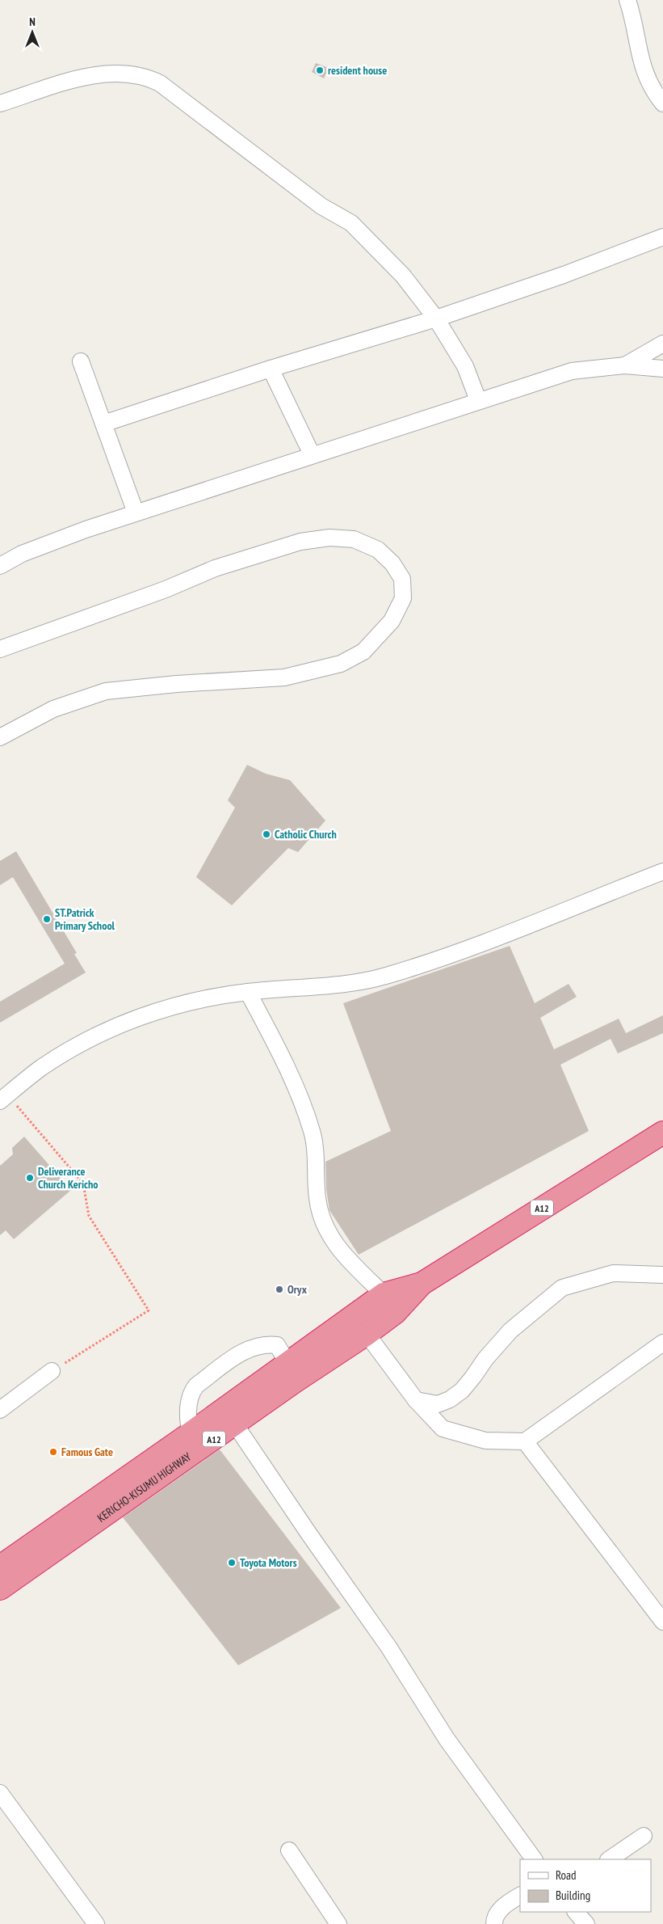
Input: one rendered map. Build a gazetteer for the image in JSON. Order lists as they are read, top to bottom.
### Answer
{
  "streets": {
    "highway": ["A12", "KERICHO-KISUMU HIGHWAY"]
  },
  "places": [
    "resident house",
    "Catholic Church",
    "ST.Patrick Primary School",
    "Deliverance Church Kericho",
    "Oryx",
    "Famous Gate",
    "Toyota Motors"
  ],
  "legend": ["Road", "Building"],
  "north": "top"
}
